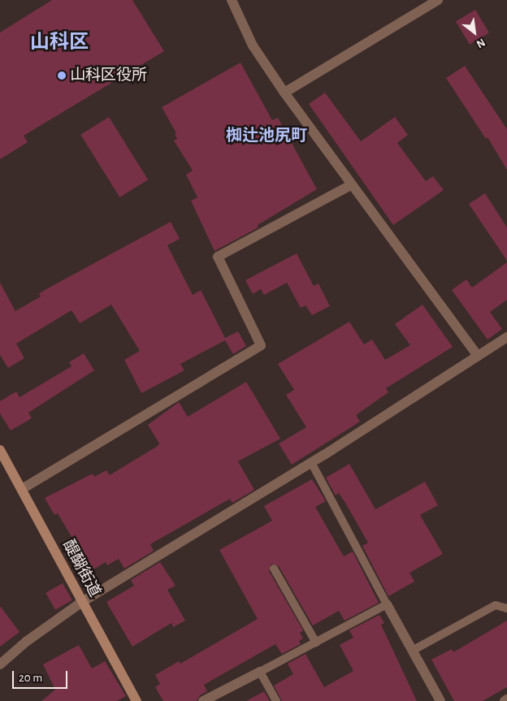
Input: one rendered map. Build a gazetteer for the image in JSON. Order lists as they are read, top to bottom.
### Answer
{
  "streets": {
    "main road": ["醍醐街道"]
  },
  "districts": ["山科区", "椥辻池尻町"],
  "places": ["山科区役所"],
  "scale_bar": "20 m",
  "north": "bottom right"
}
